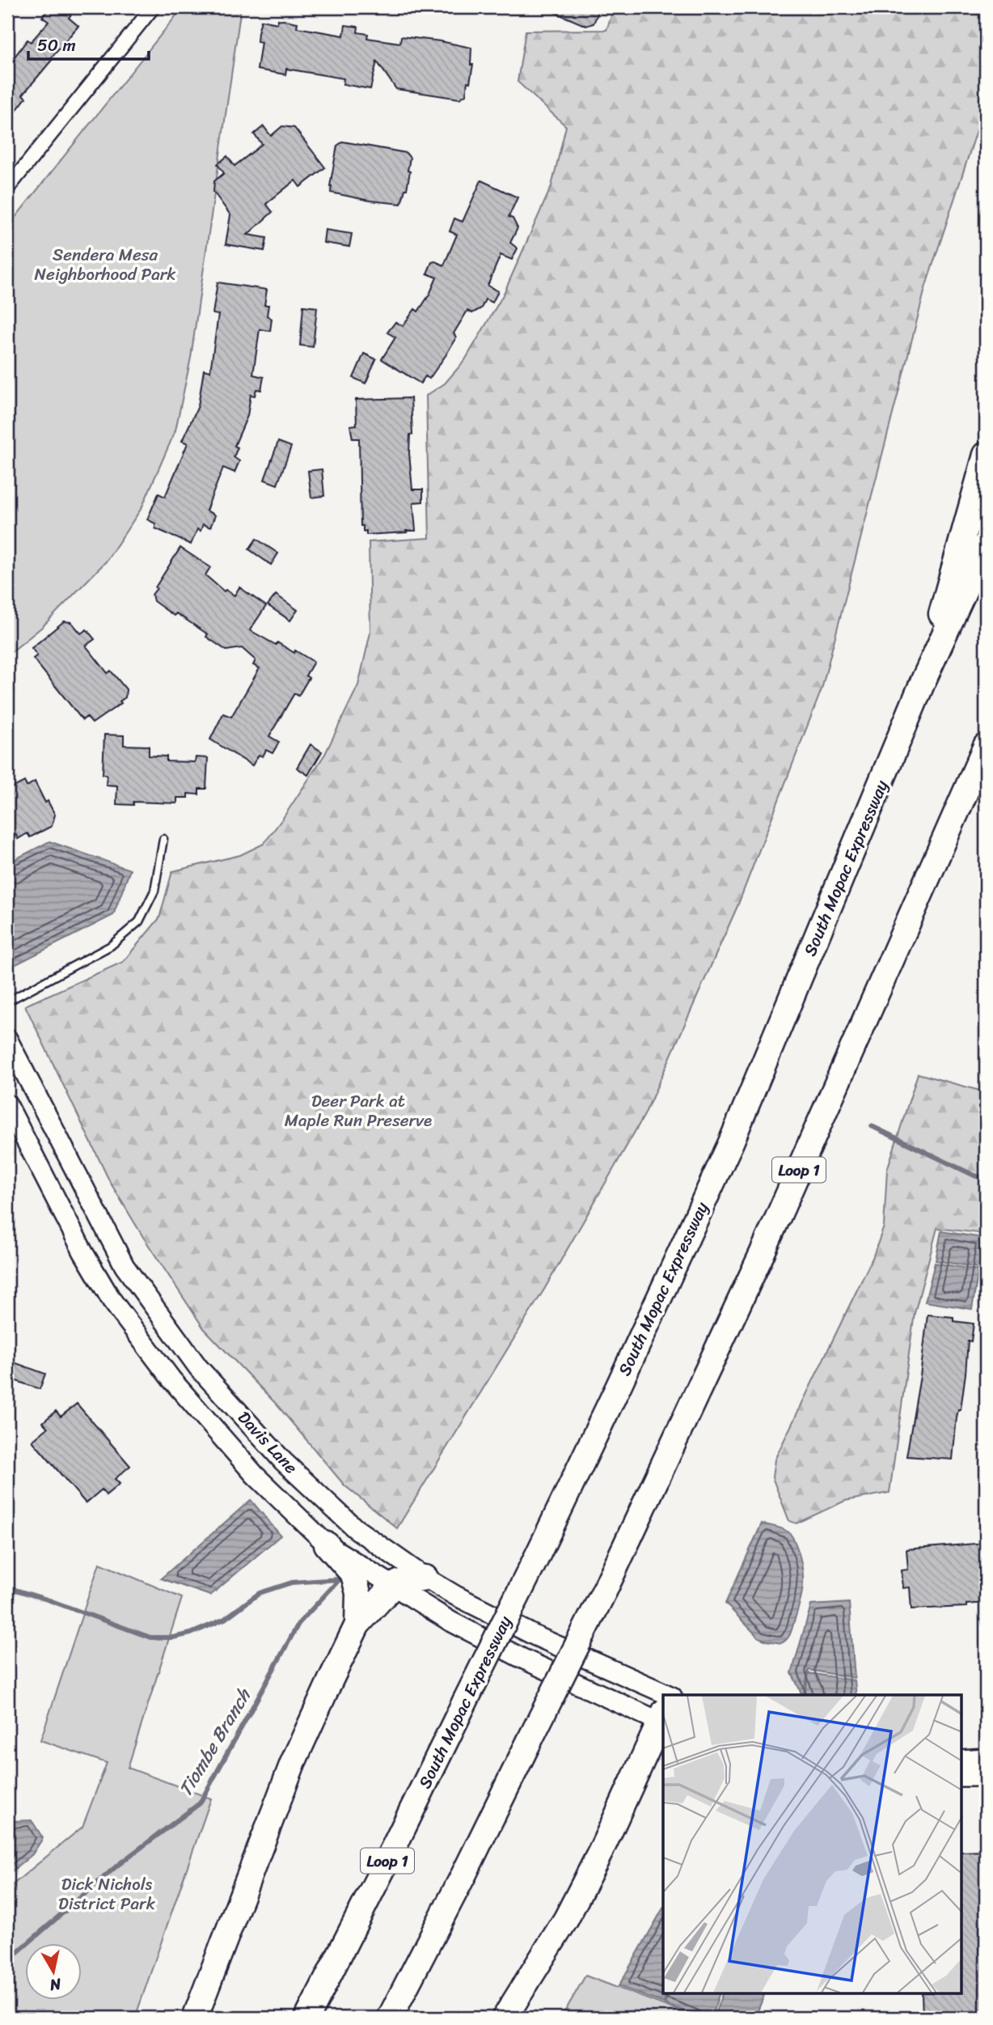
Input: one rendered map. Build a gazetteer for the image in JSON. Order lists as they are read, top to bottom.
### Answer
{
  "streets": {
    "highway": ["South Mopac Expressway", "Loop 1"],
    "main road": ["Davis Lane"]
  },
  "water": ["Tiombe Branch"],
  "parks": ["Sendera Mesa Neighborhood Park", "Deer Park at Maple Run Preserve", "Dick Nichols District Park"],
  "scale_bar": "50 m",
  "north": "bottom"
}
